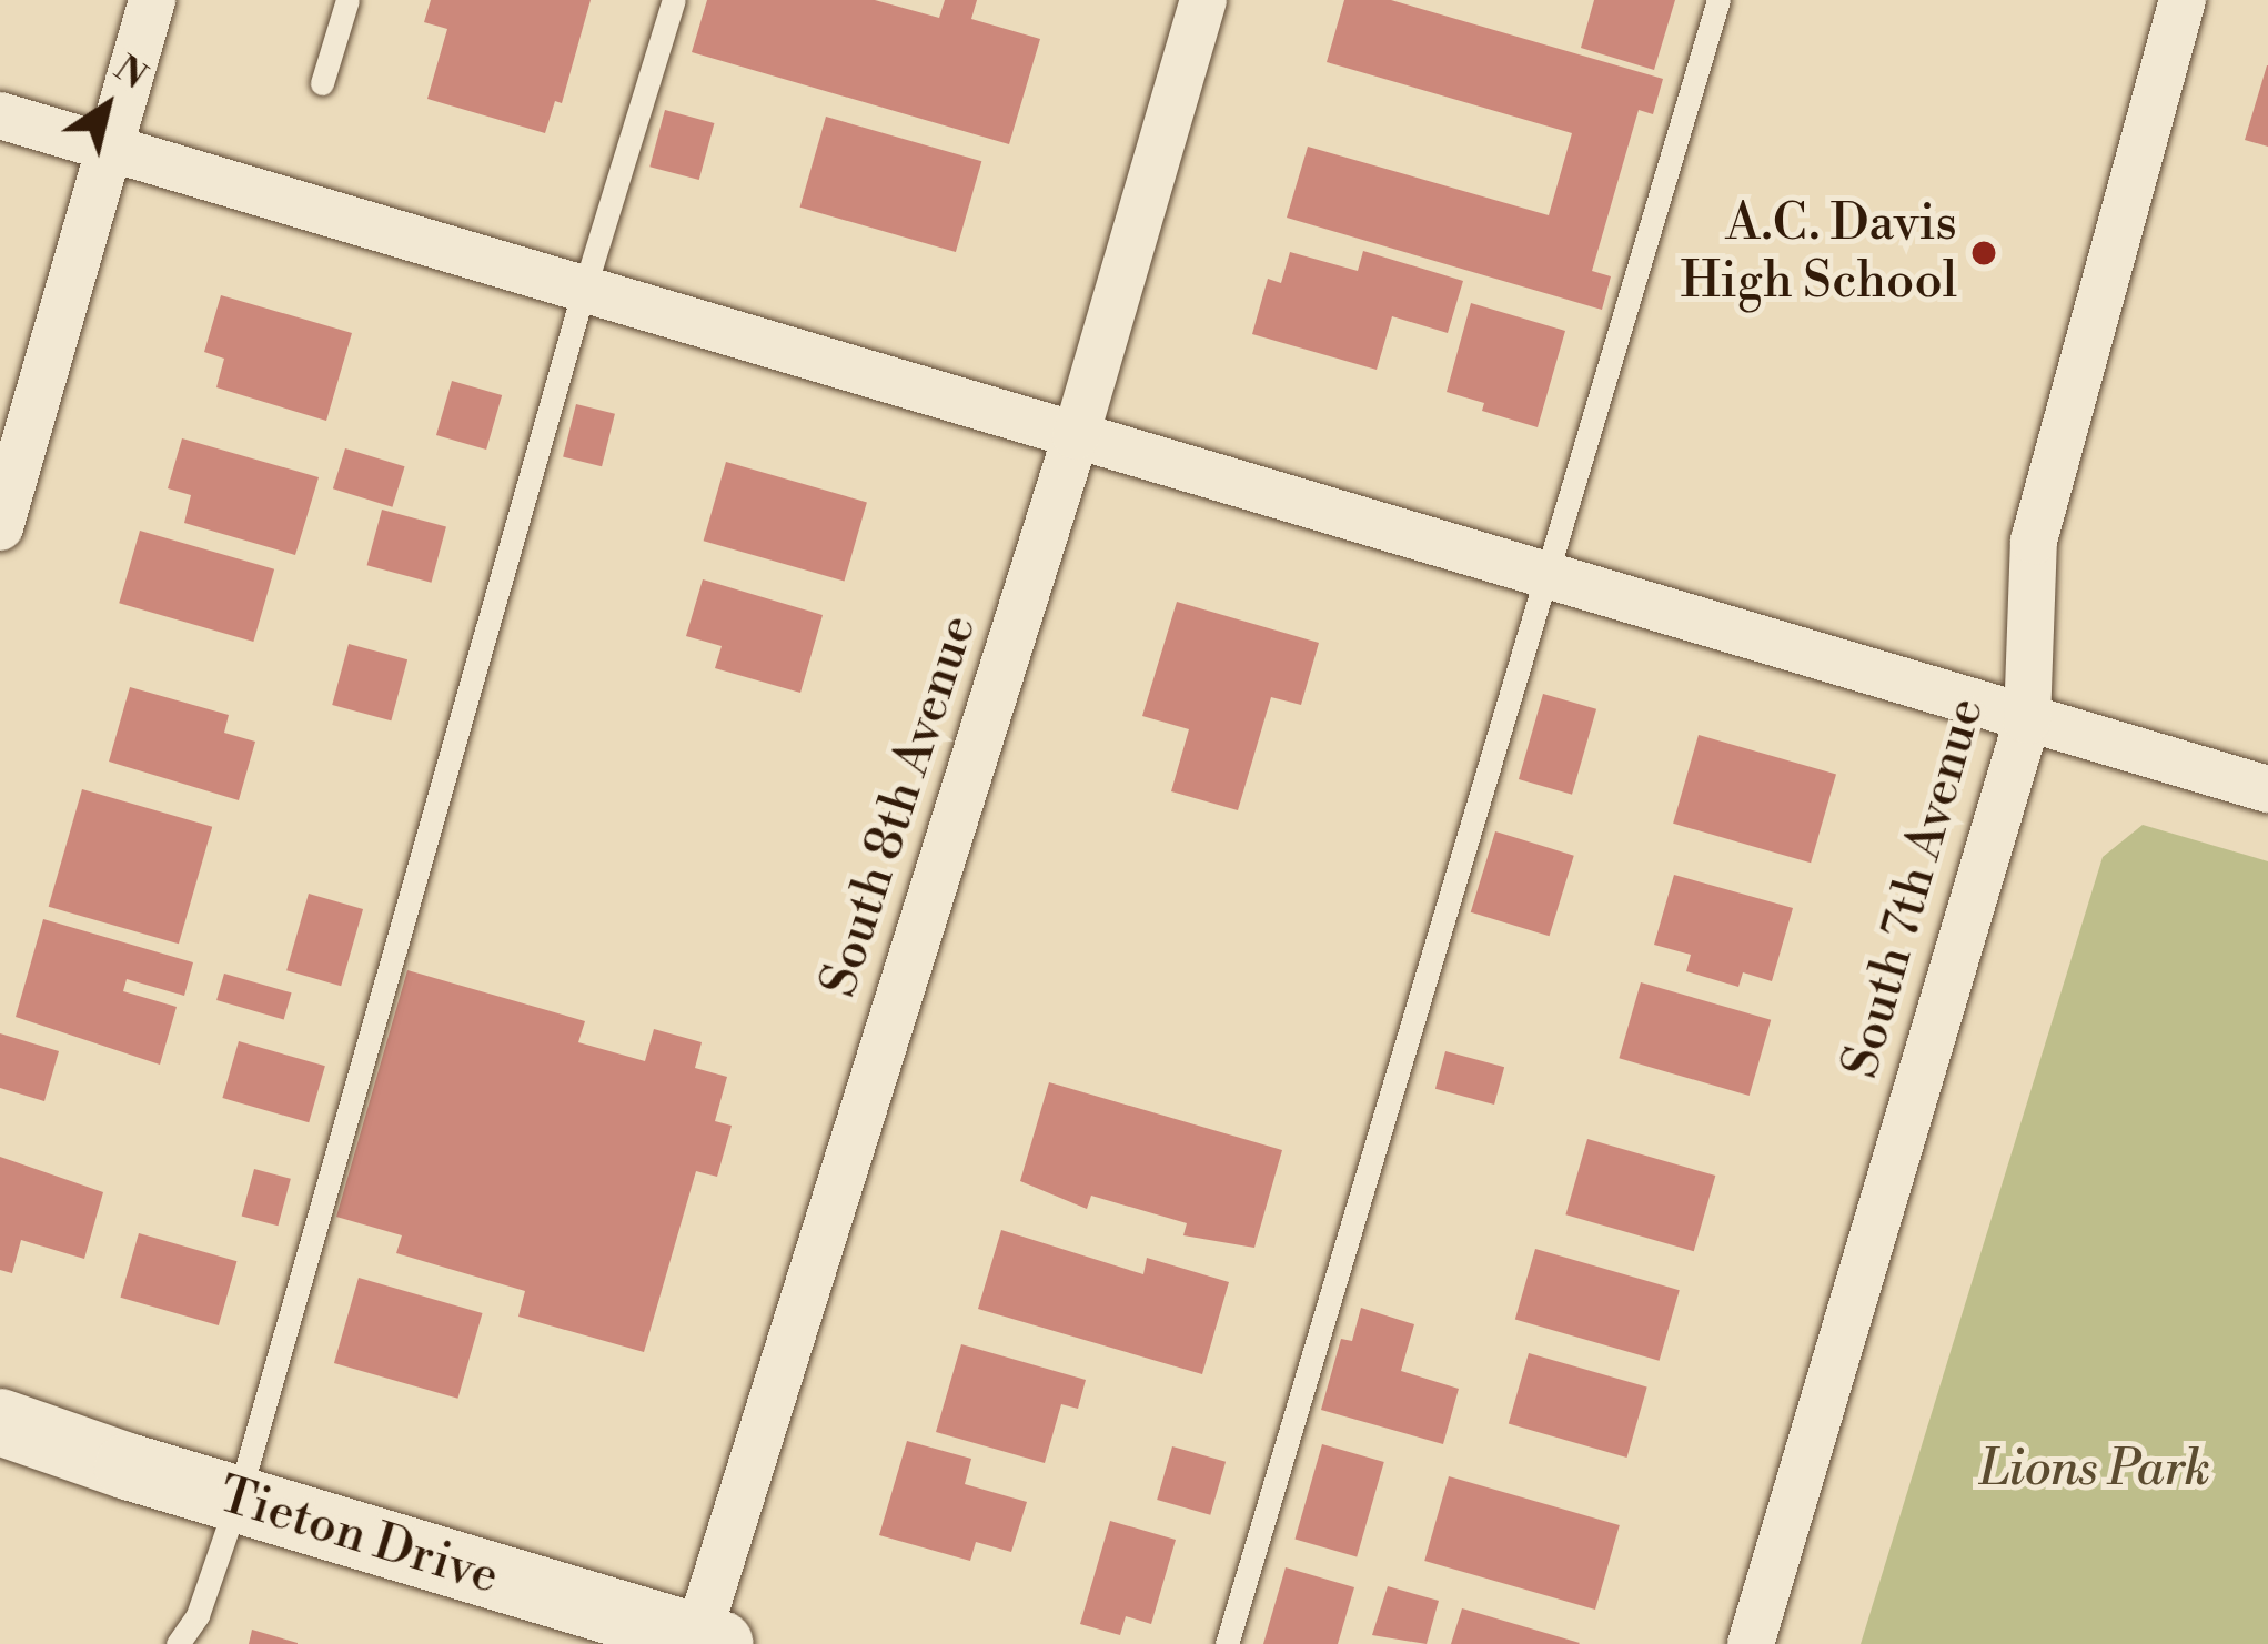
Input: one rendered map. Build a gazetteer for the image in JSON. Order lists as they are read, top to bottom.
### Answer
{
  "streets": {
    "main road": ["Tieton Drive"],
    "street": ["South 8th Avenue", "South 7th Avenue"]
  },
  "crossings": [
    ["South 8th Avenue", "Tieton Drive"]
  ],
  "parks": ["Lions Park"],
  "places": ["A.C. Davis High School"],
  "north": "top right"
}
